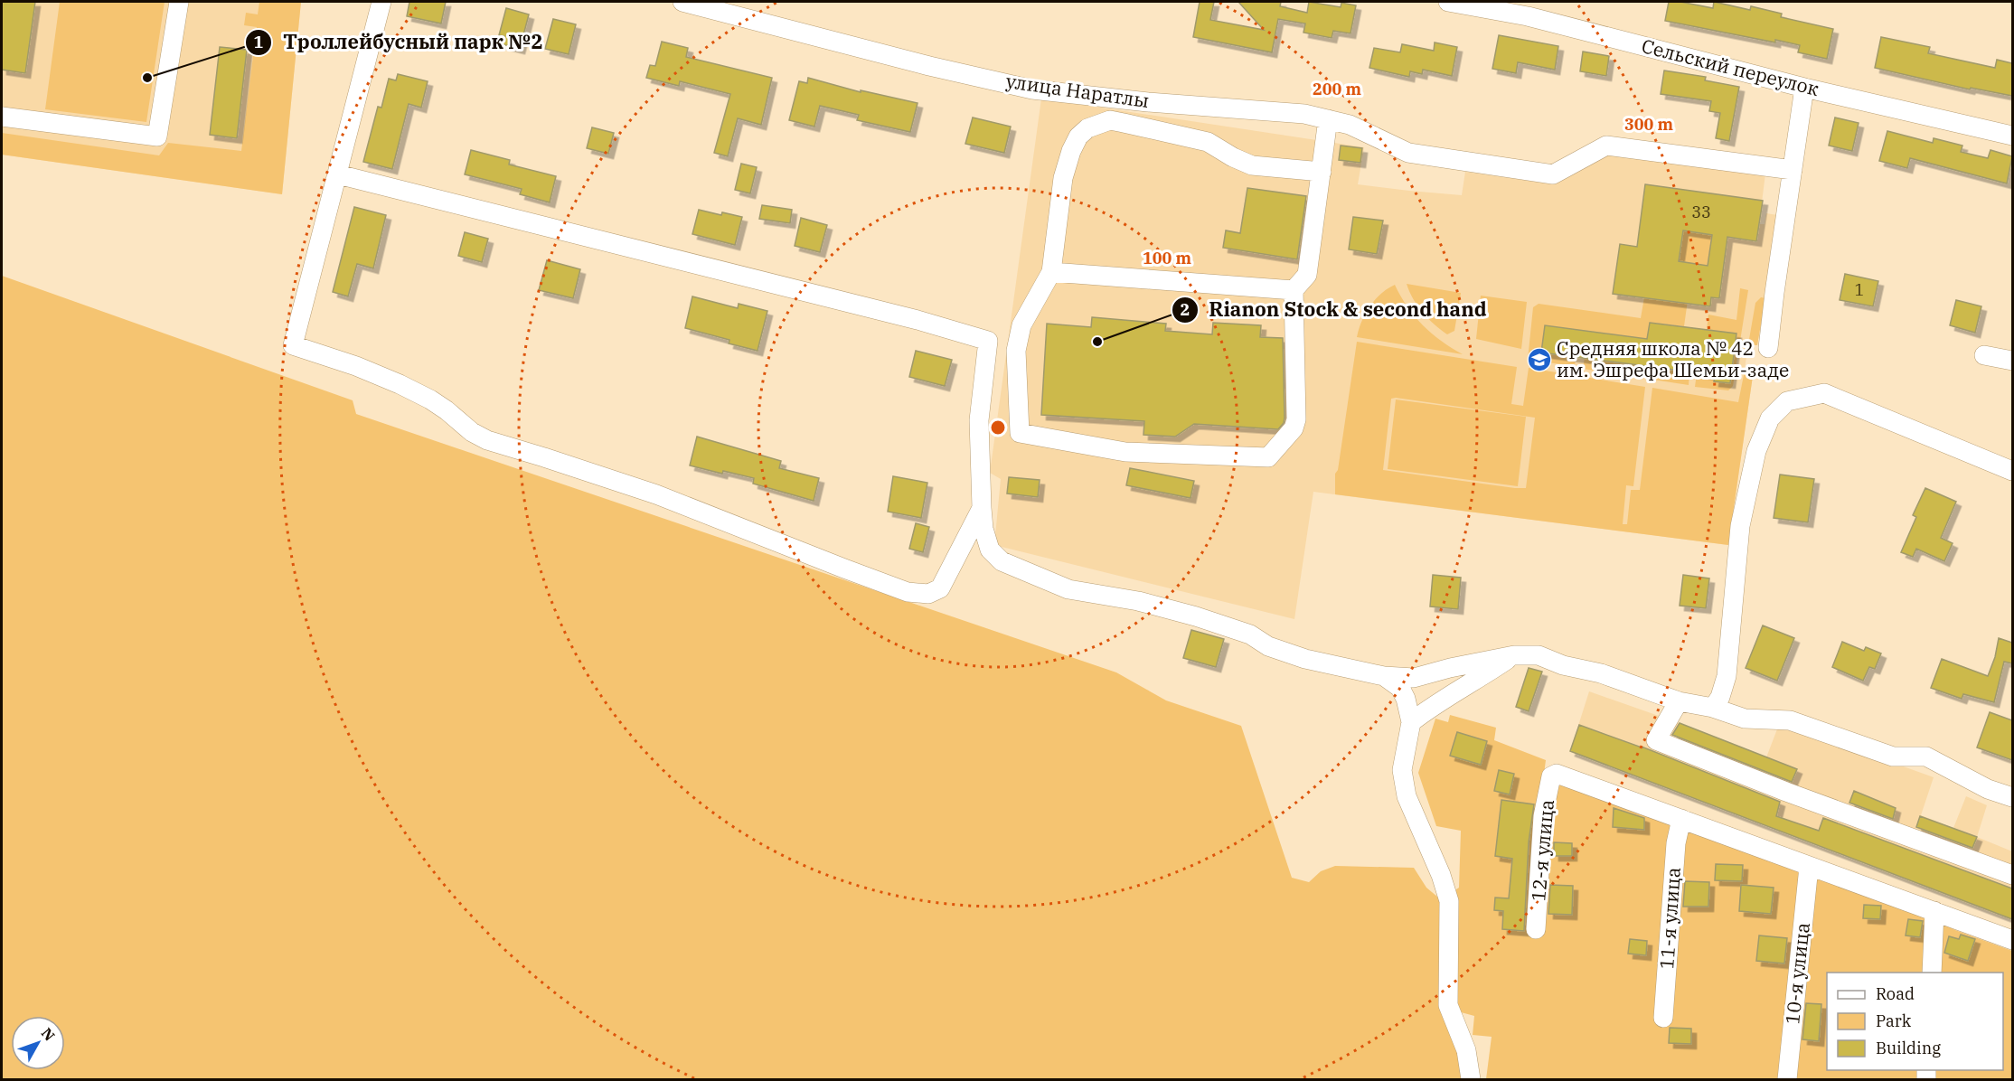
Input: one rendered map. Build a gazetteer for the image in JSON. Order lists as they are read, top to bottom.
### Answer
{
  "streets": {
    "street": [
      "Сельский переулок",
      "улица Наратлы",
      "12-я улица",
      "11-я улица",
      "10-я улица"
    ]
  },
  "crossings": [
    ["12-я улица", "11-я улица"]
  ],
  "places": {
    "other": ["Троллейбусный парк №2", "Rianon Stock & second hand"],
    "school or university": ["Средняя школа № 42 им. Эшрефа Шемьи-заде"]
  },
  "house_numbers": ["33", "1"],
  "legend": ["Road", "Park", "Building"],
  "north": "top right",
  "rings": ["200 m", "300 m", "100 m"]
}
